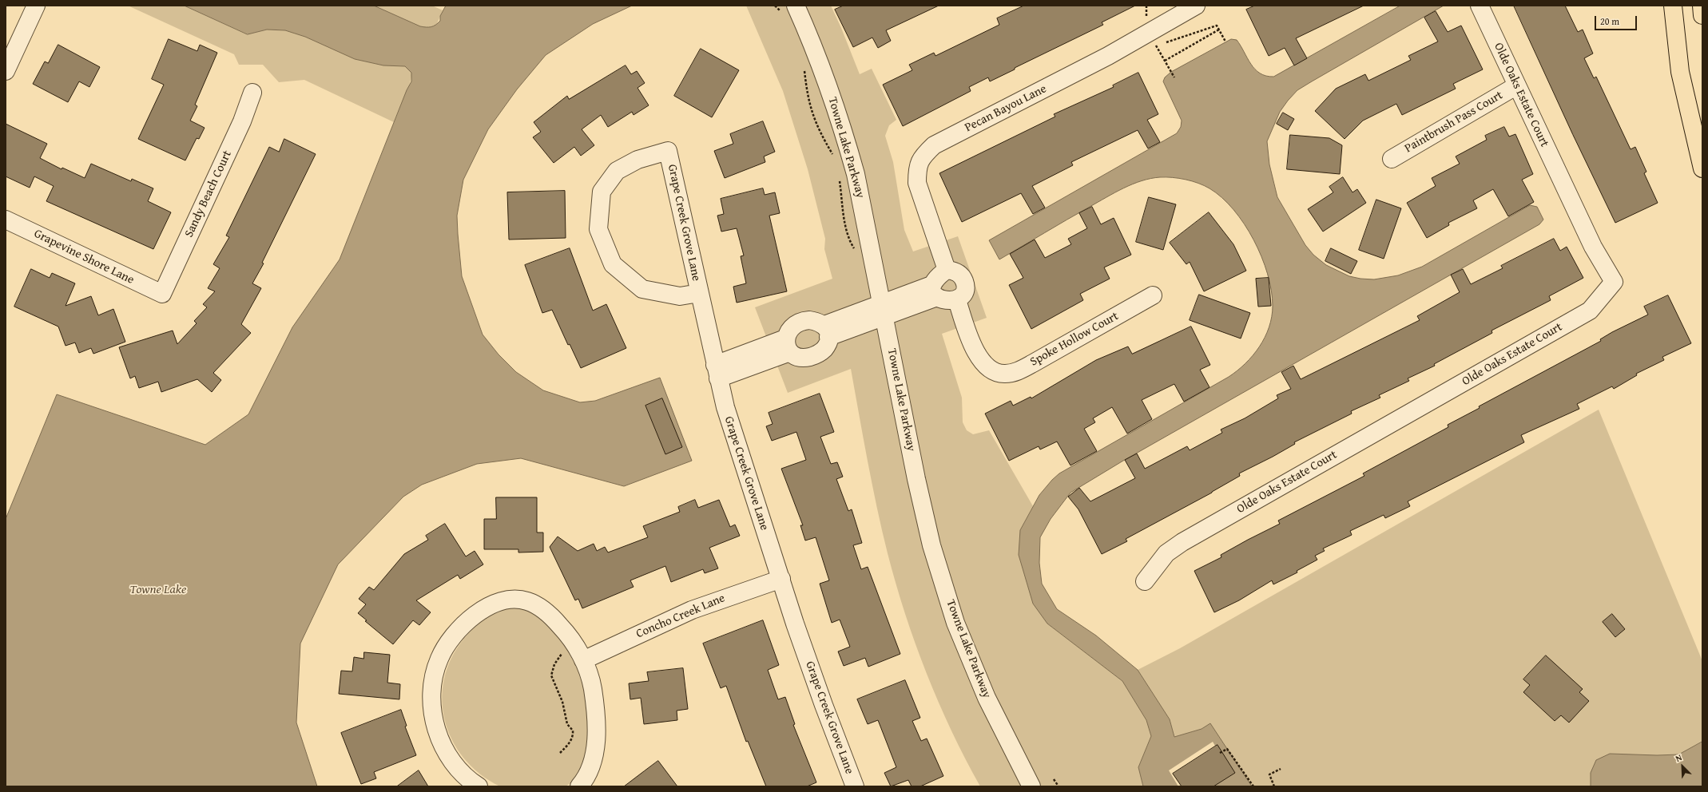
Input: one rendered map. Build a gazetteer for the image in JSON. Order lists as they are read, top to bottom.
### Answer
{
  "streets": {
    "street": [
      "Olde Oaks Estate Court",
      "Pecan Bayou Lane",
      "Paintbrush Pass Court",
      "Towne Lake Parkway",
      "Sandy Beach Court",
      "Grape Creek Grove Lane",
      "Grapevine Shore Lane",
      "Spoke Hollow Court",
      "Concho Creek Lane"
    ]
  },
  "crossings": [
    ["Olde Oaks Estate Court", "Paintbrush Pass Court"],
    ["Pecan Bayou Lane", "Spoke Hollow Court"],
    ["Sandy Beach Court", "Grapevine Shore Lane"],
    ["Grape Creek Grove Lane", "Concho Creek Lane"]
  ],
  "water": ["Towne Lake"],
  "scale_bar": "20 m",
  "north": "top left"
}
